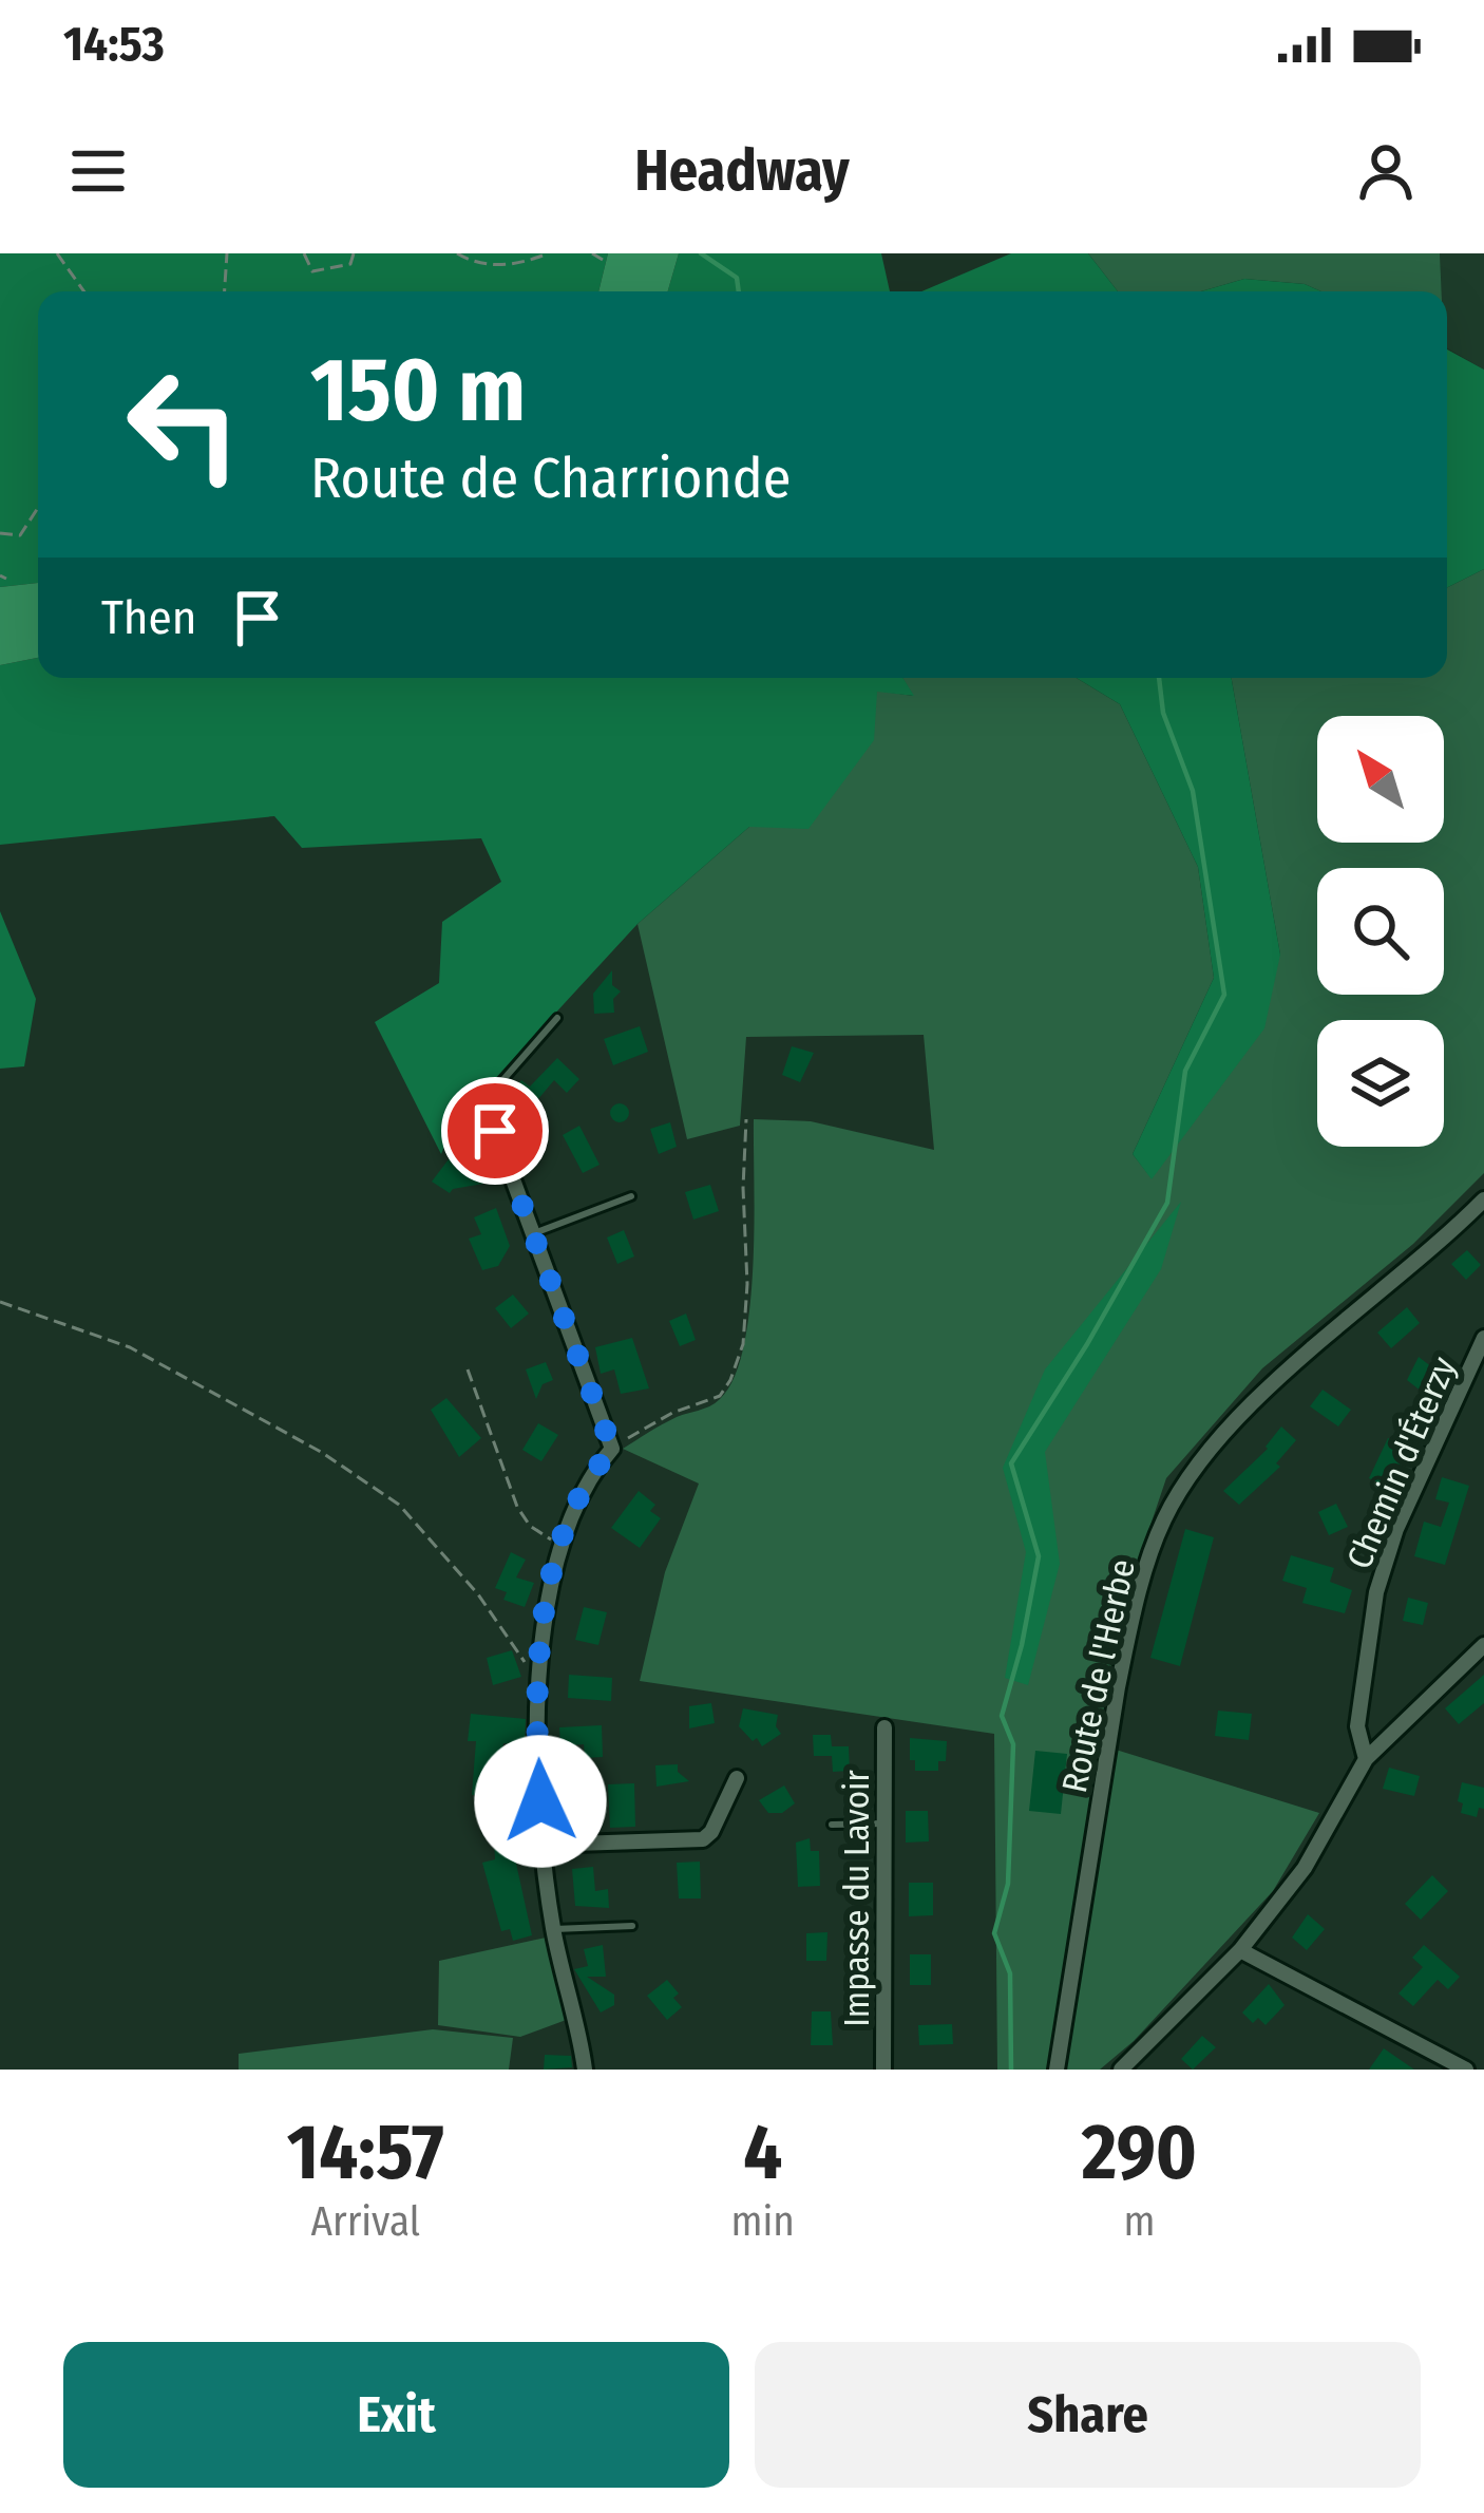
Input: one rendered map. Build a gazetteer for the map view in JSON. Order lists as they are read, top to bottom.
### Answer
{
  "streets": {
    "street": ["Chemin d'Éterzy", "Route de l'Herbe", "Impasse du Lavoir"]
  },
  "north": "top left",
  "page": {
    "status": "14:53",
    "header": "Headway",
    "turn": ["150 m", "Route de Charrionde"],
    "then": "Then",
    "eta": [
      "14:57",
      "Arrival",
      "4",
      "min",
      "290",
      "m"
    ],
    "buttons": ["Exit", "Share"]
  }
}
